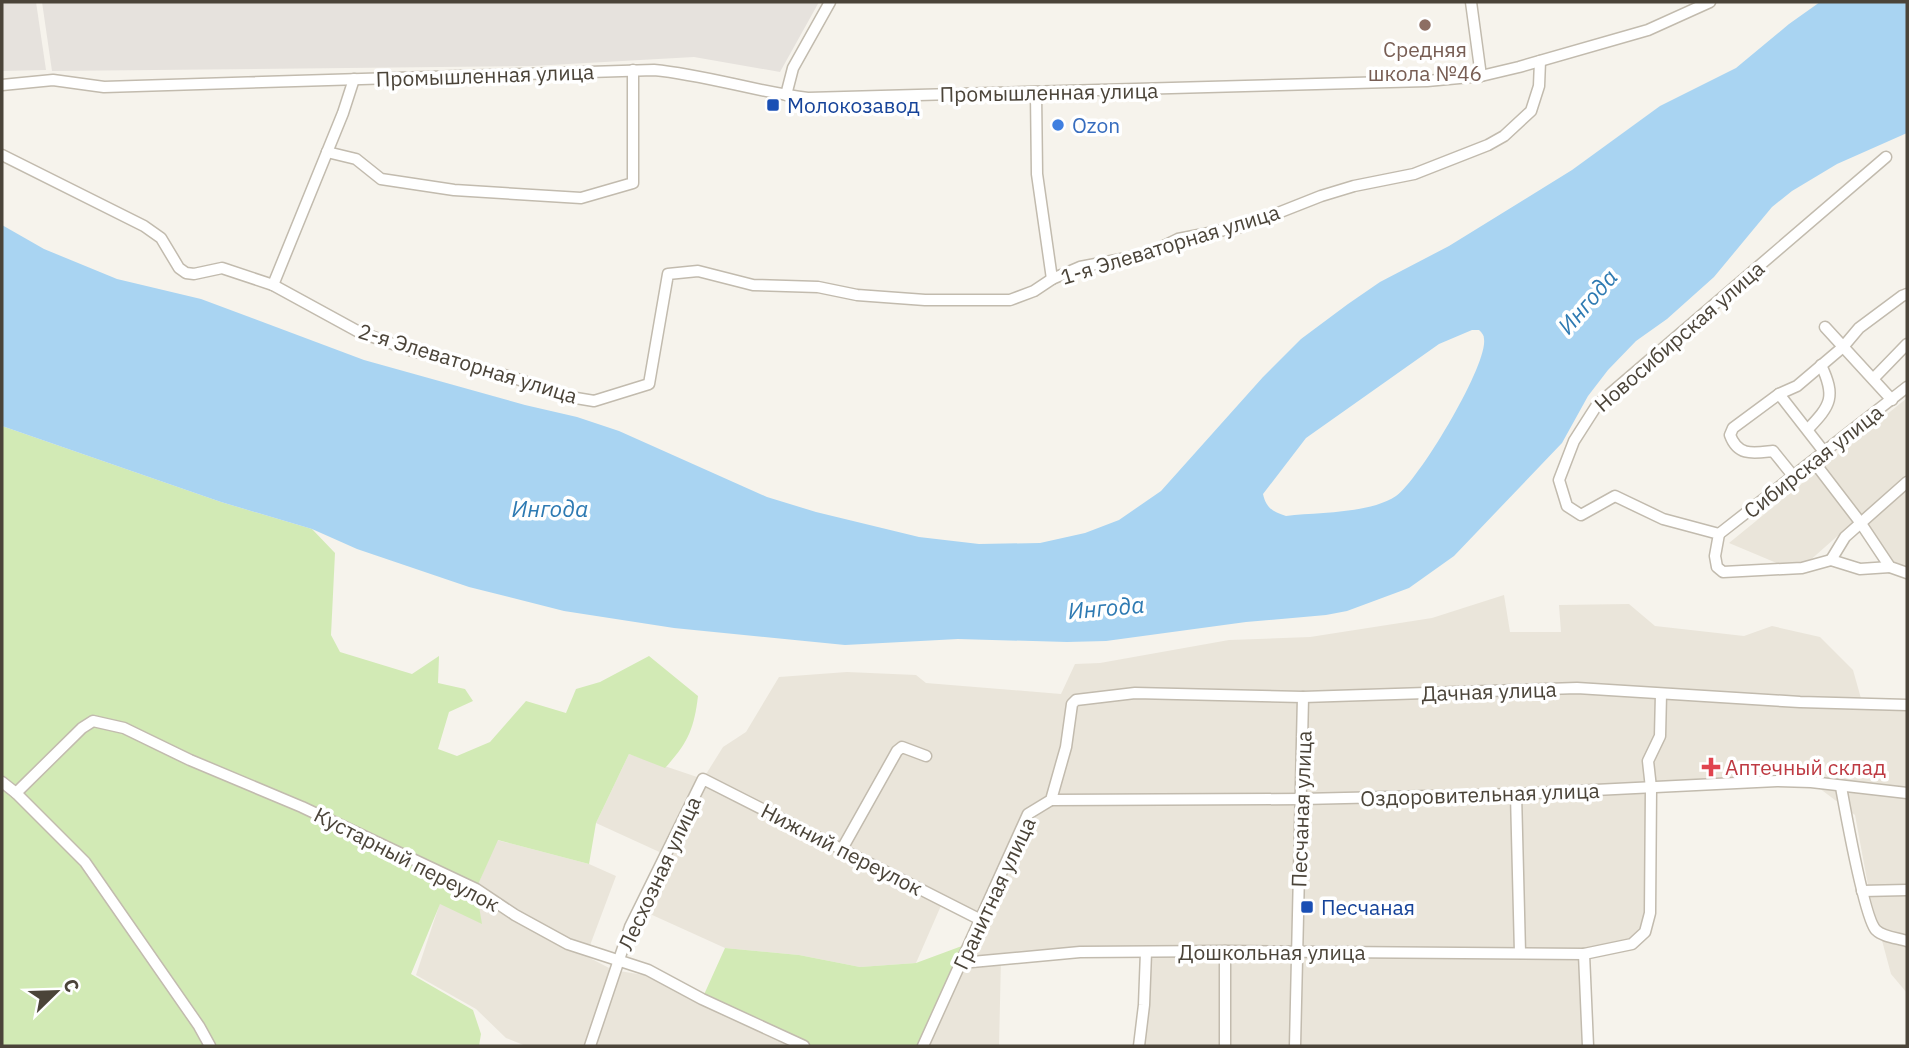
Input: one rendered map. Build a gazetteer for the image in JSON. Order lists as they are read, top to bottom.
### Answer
{
  "streets": {
    "street": [
      "Промышленная улица",
      "1-я Элеваторная улица",
      "Новосибирская улица",
      "2-я Элеваторная улица",
      "Сибирская улица",
      "Дачная улица",
      "Оздоровительная улица",
      "Песчаная улица",
      "Нижний переулок",
      "Кустарный переулок",
      "Лесхозная улица",
      "Гранитная улица",
      "Дошкольная улица"
    ]
  },
  "crossings": [
    ["Промышленная улица", "1-я Элеваторная улица"],
    ["1-я Элеваторная улица", "2-я Элеваторная улица"],
    ["Новосибирская улица", "Сибирская улица"],
    ["Дачная улица", "Песчаная улица"],
    ["Дачная улица", "Гранитная улица"],
    ["Дачная улица", "Дошкольная улица"],
    ["Оздоровительная улица", "Песчаная улица"],
    ["Оздоровительная улица", "Гранитная улица"],
    ["Оздоровительная улица", "Дошкольная улица"],
    ["Песчаная улица", "Дошкольная улица"],
    ["Нижний переулок", "Лесхозная улица"],
    ["Нижний переулок", "Гранитная улица"],
    ["Кустарный переулок", "Лесхозная улица"],
    ["Гранитная улица", "Дошкольная улица"]
  ],
  "water": ["Ингода"],
  "places": {
    "other": ["Средняя школа №46", "Ozon"],
    "transit": ["Молокозавод", "Песчаная"],
    "health": ["Аптечный склад"]
  },
  "north": "top right"
}
